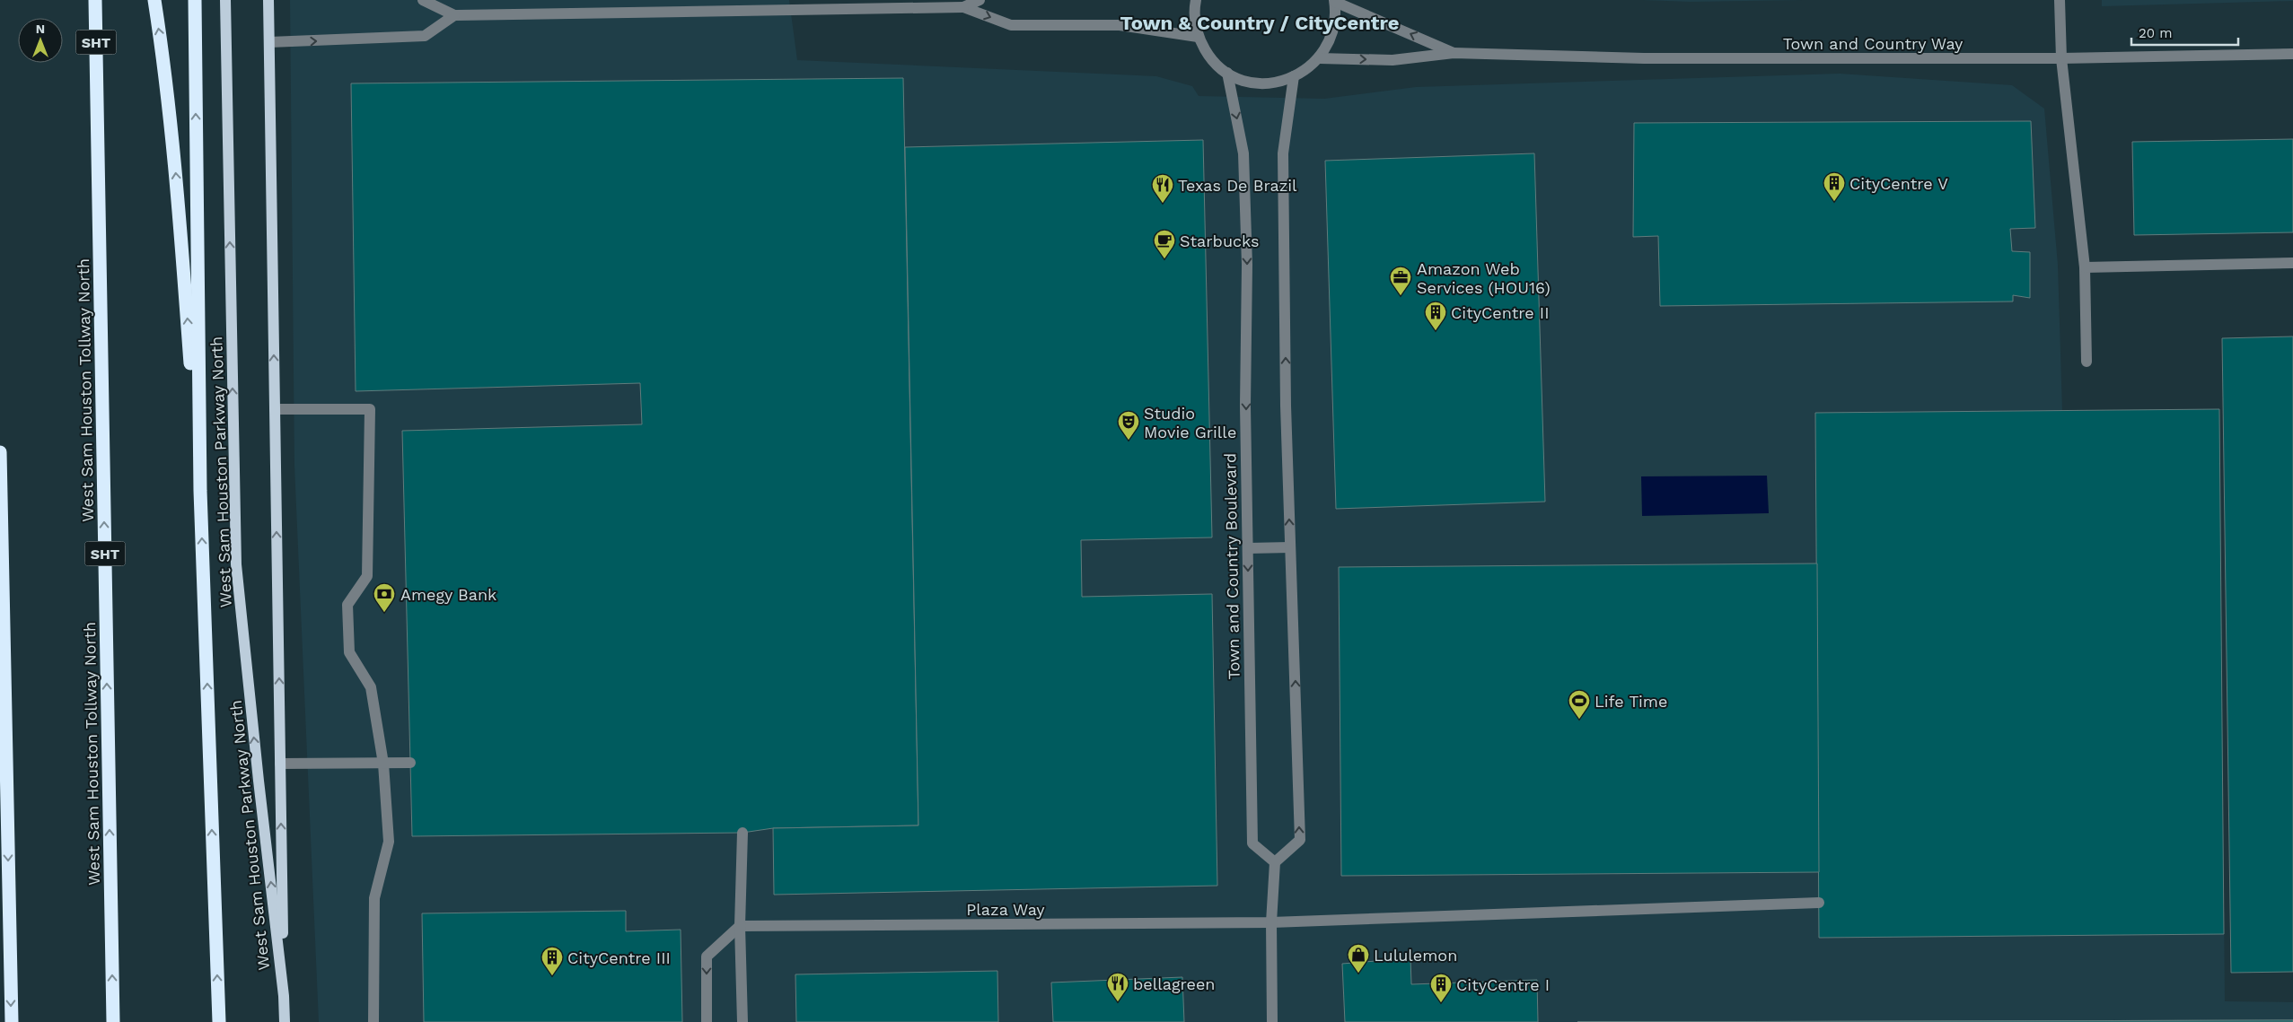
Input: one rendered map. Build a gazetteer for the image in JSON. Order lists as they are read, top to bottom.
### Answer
{
  "streets": {
    "highway": ["SHT", "West Sam Houston Tollway North"],
    "main road": ["West Sam Houston Parkway North"],
    "street": ["Town and Country Way", "Town and Country Boulevard", "Plaza Way"]
  },
  "districts": ["Town & Country / CityCentre"],
  "places": {
    "building": [
      "CityCentre V",
      "CityCentre II",
      "CityCentre III",
      "CityCentre I"
    ],
    "restaurant": ["Texas De Brazil", "bellagreen"],
    "cafe": ["Starbucks"],
    "office": ["Amazon Web Services (HOU16)"],
    "theatre": ["Studio Movie Grille"],
    "bank": ["Amegy Bank"],
    "sports": ["Life Time"],
    "shop": ["Lululemon"]
  },
  "scale_bar": "20 m",
  "north": "top"
}
